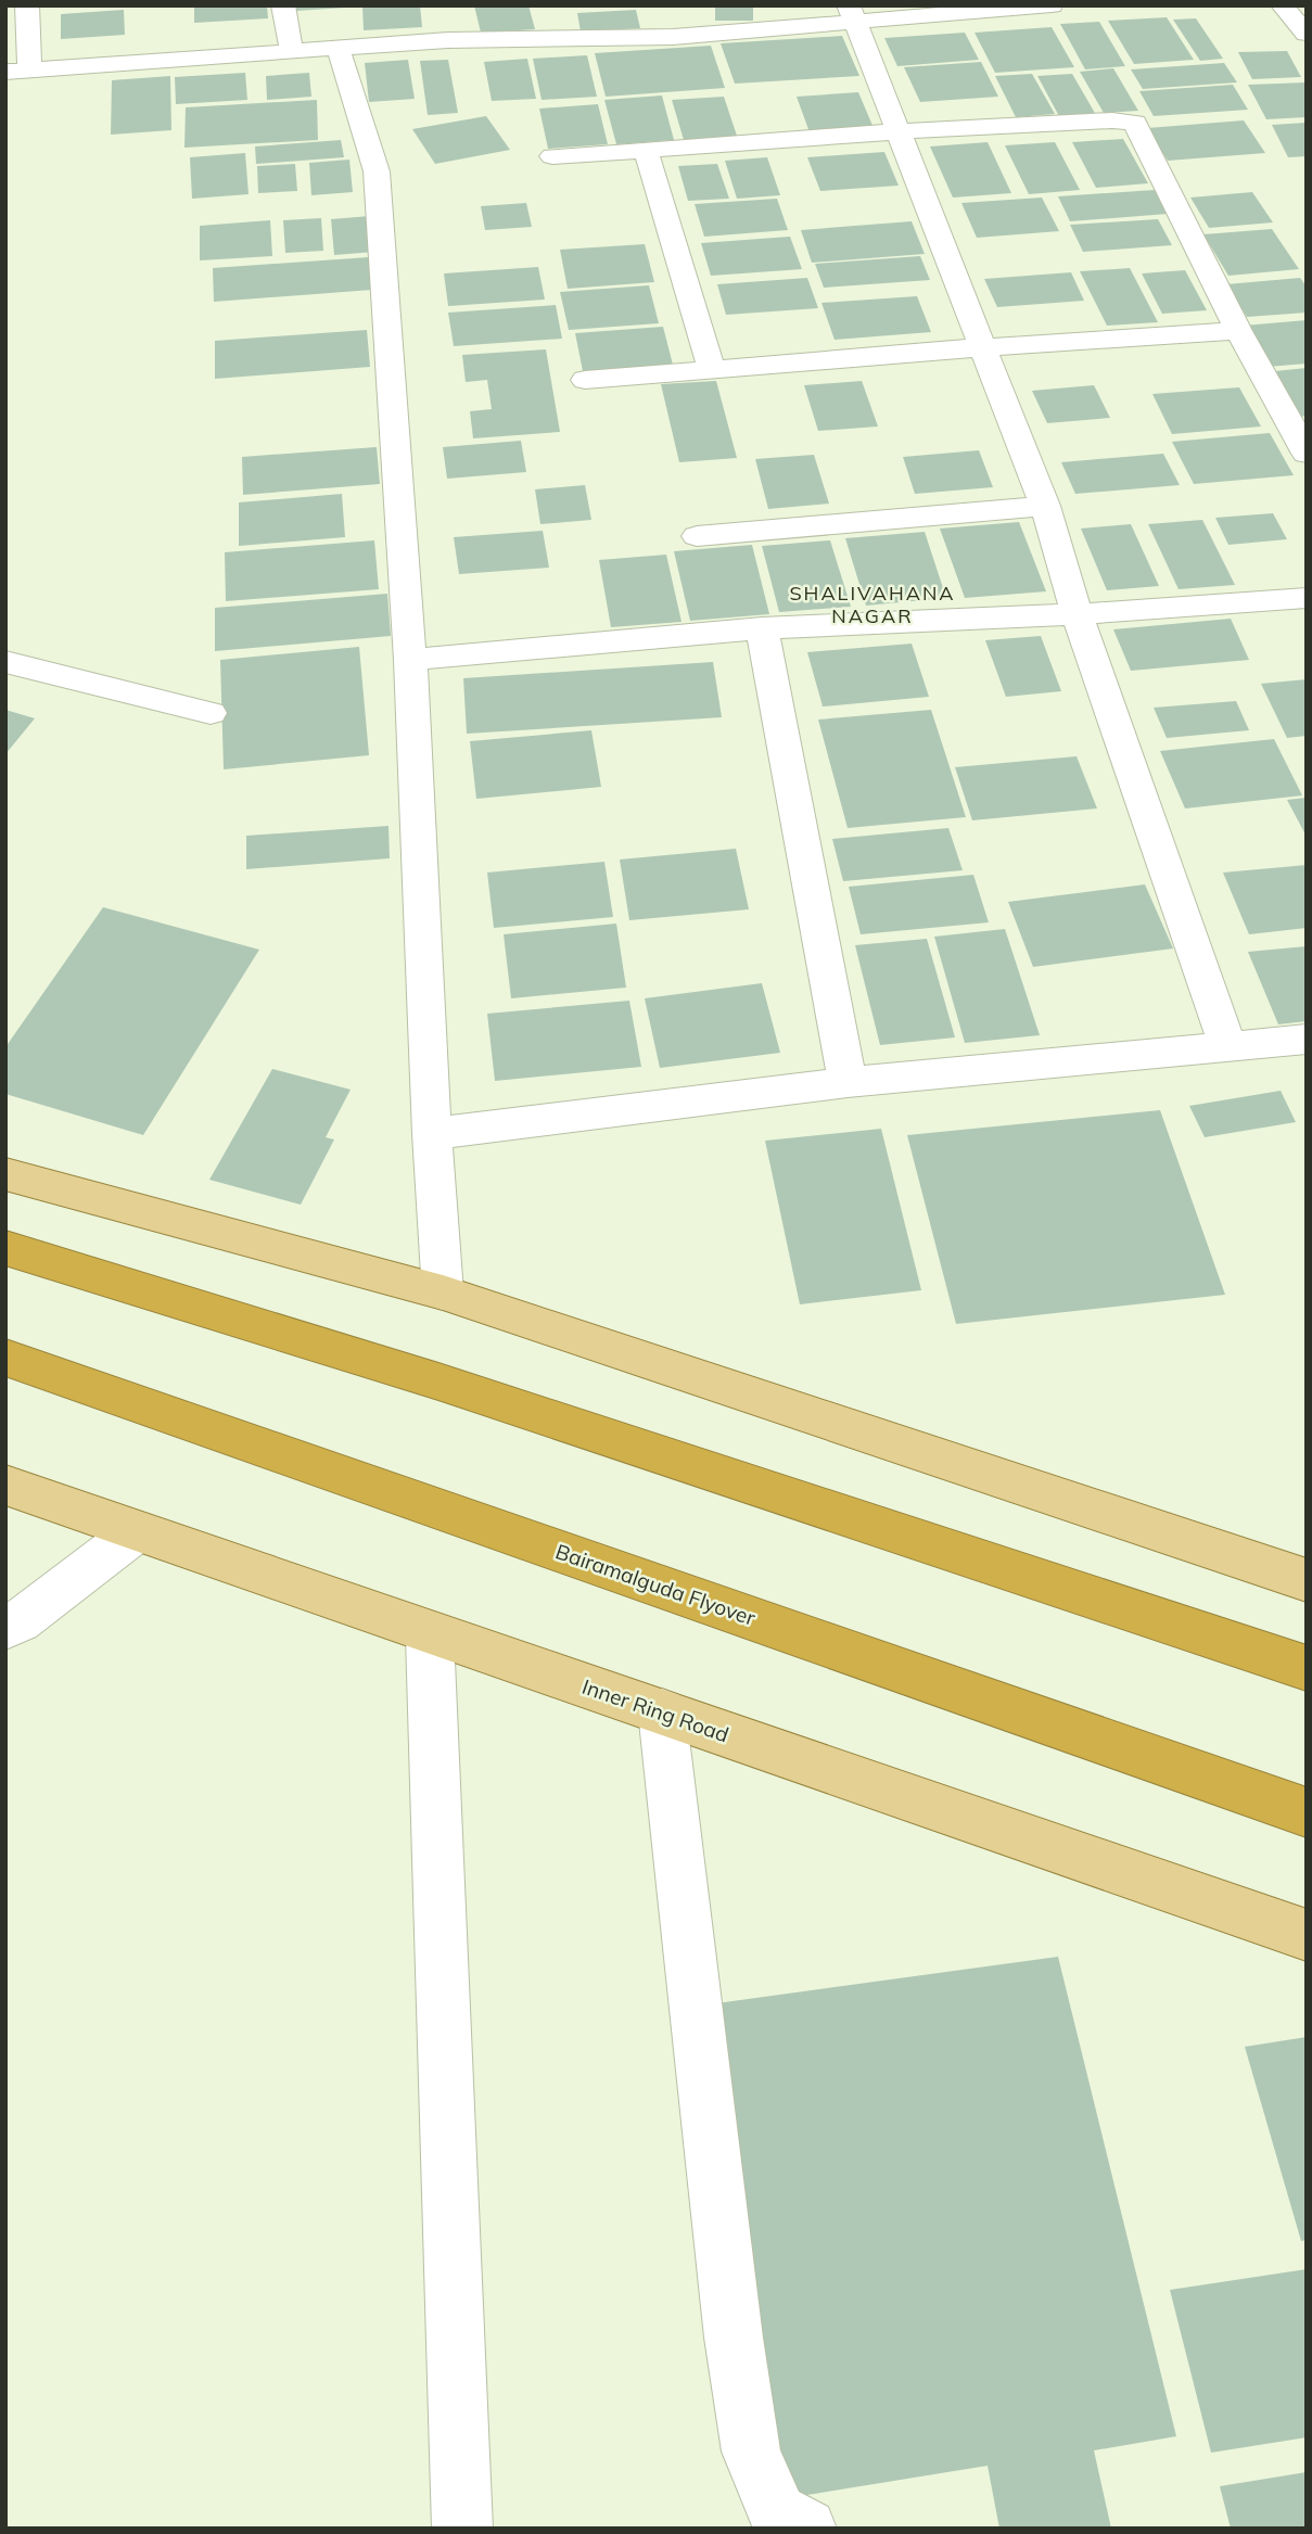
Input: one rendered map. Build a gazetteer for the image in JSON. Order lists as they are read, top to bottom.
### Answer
{
  "streets": {
    "highway": ["Bairamalguda Flyover"],
    "main road": ["Inner Ring Road"]
  },
  "districts": ["SHALIVAHANA NAGAR"]
}
